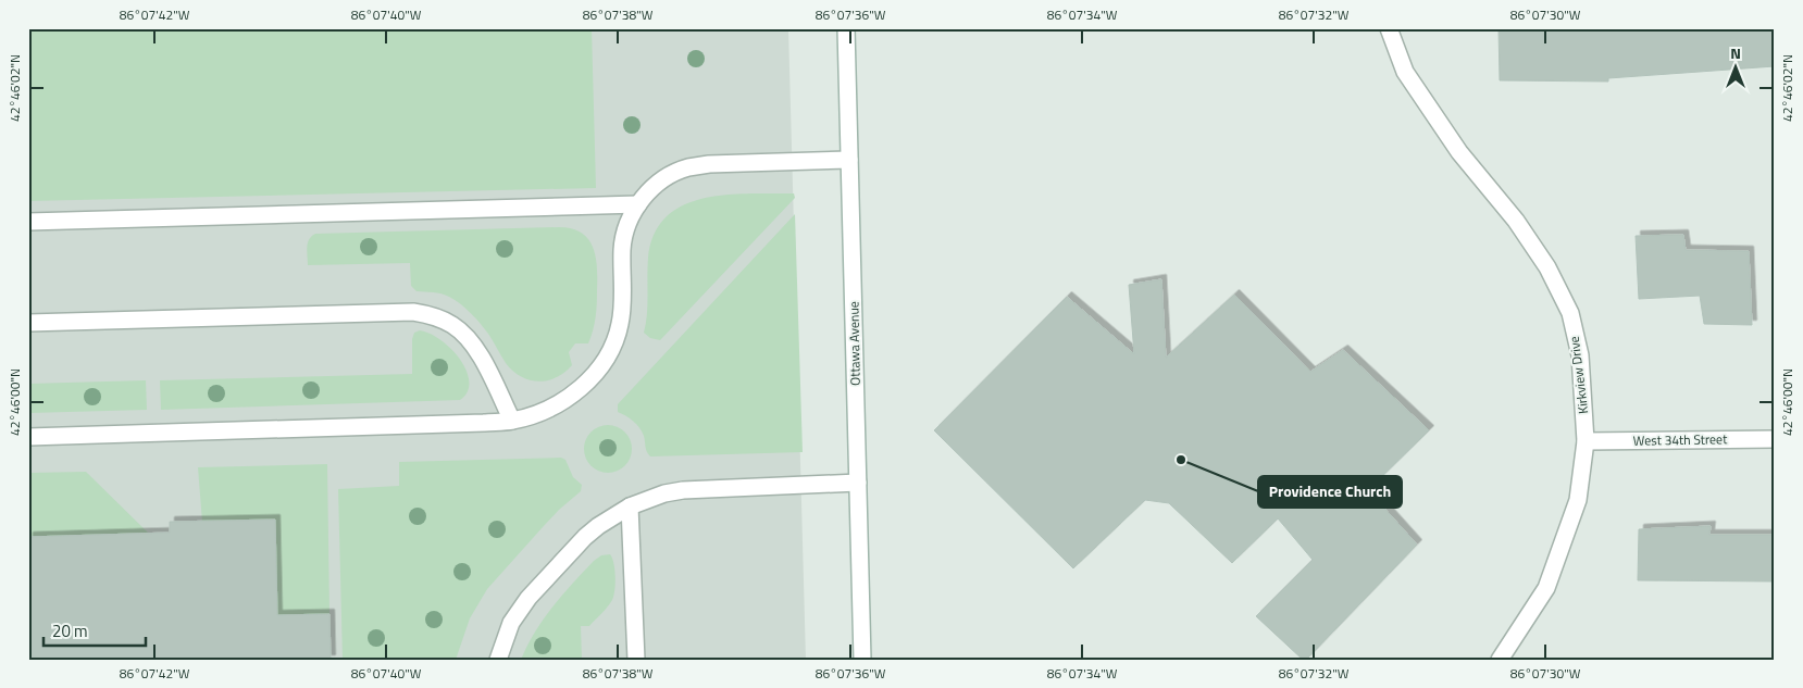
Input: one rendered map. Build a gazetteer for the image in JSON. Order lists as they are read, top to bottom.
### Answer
{
  "streets": {
    "street": ["Ottawa Avenue", "Kirkview Drive", "West 34th Street"]
  },
  "crossings": [
    ["Kirkview Drive", "West 34th Street"]
  ],
  "places": ["Providence Church"],
  "scale_bar": "20 m",
  "north": "top",
  "coordinates": [
    "86°07'42\"W",
    "86°07'40\"W",
    "86°07'38\"W",
    "86°07'36\"W",
    "86°07'34\"W",
    "86°07'32\"W",
    "86°07'30\"W",
    "42°46'02\"N",
    "42°46'00\"N"
  ]
}
